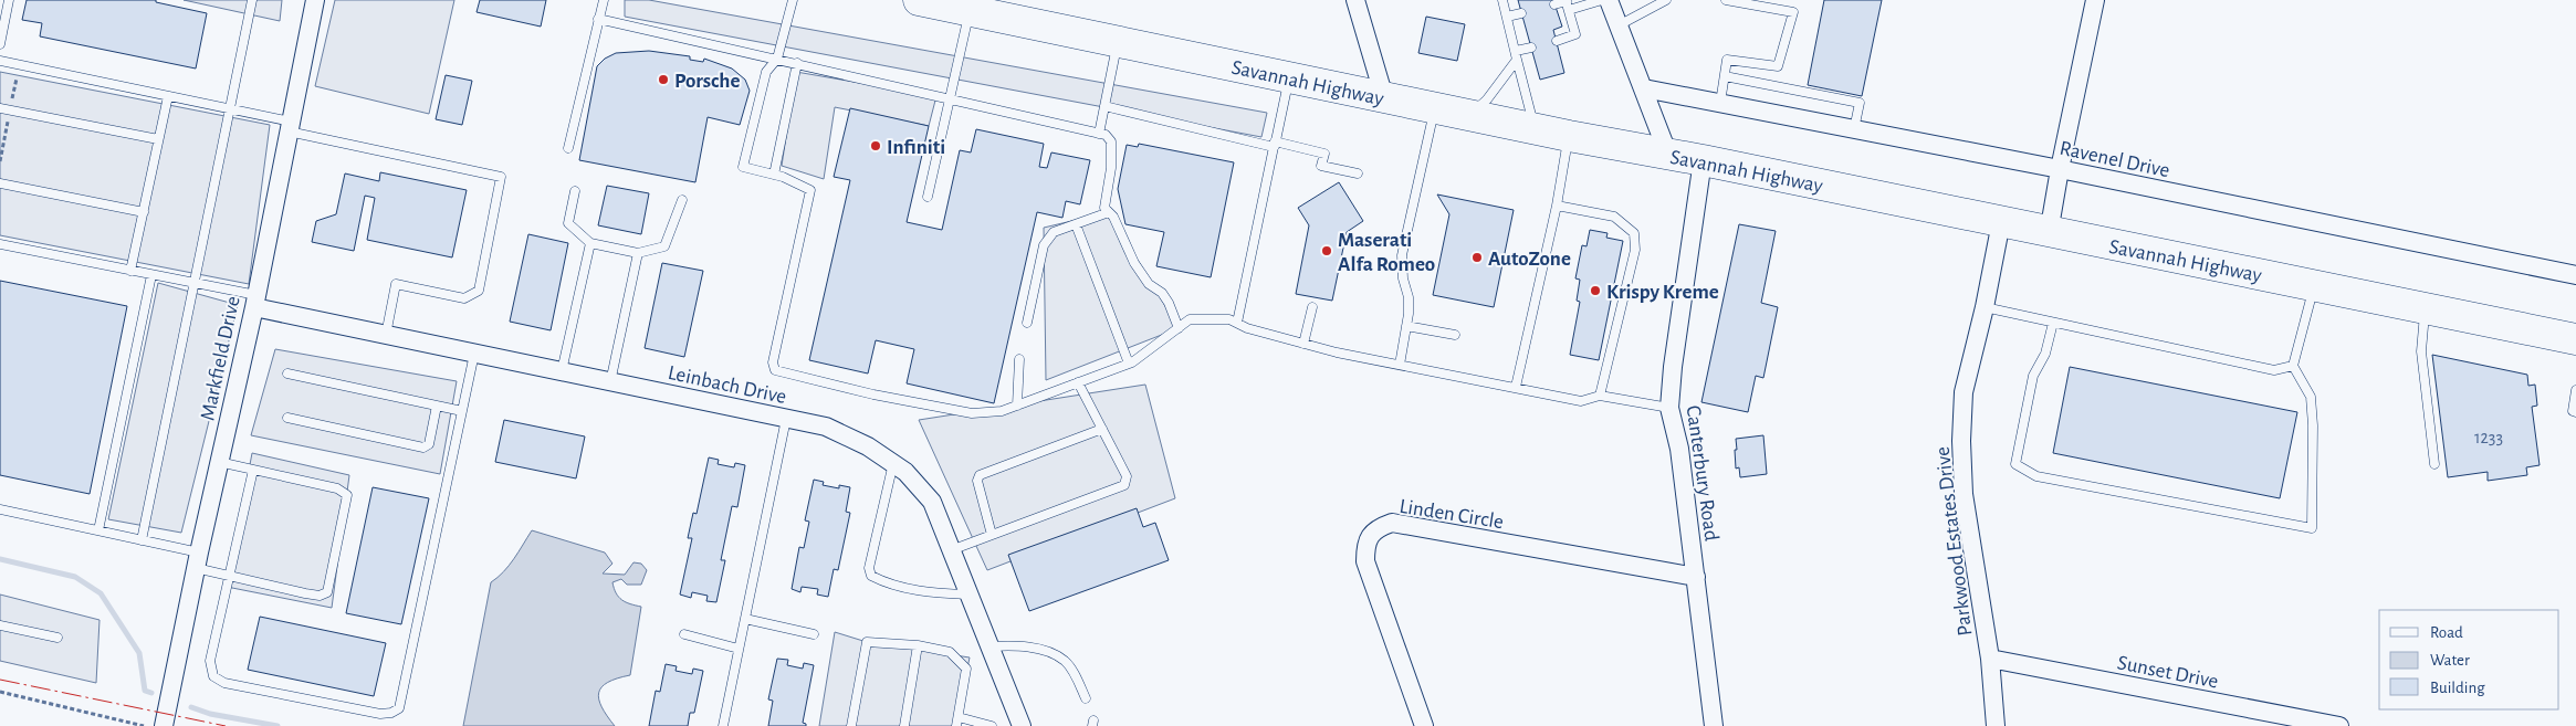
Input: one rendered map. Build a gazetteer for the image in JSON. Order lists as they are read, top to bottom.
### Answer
{
  "streets": {
    "highway": ["Savannah Highway"],
    "street": [
      "Ravenel Drive",
      "Markfield Drive",
      "Leinbach Drive",
      "Canterbury Road",
      "Linden Circle",
      "Parkwood Estates Drive",
      "Sunset Drive"
    ]
  },
  "crossings": [
    ["Savannah Highway", "Canterbury Road"],
    ["Savannah Highway", "Parkwood Estates Drive"],
    ["Markfield Drive", "Leinbach Drive"],
    ["Canterbury Road", "Linden Circle"],
    ["Parkwood Estates Drive", "Sunset Drive"]
  ],
  "places": [
    "Porsche",
    "Infiniti",
    "Maserati Alfa Romeo",
    "AutoZone",
    "Krispy Kreme"
  ],
  "house_numbers": ["1233"],
  "legend": ["Road", "Water", "Building"]
}
